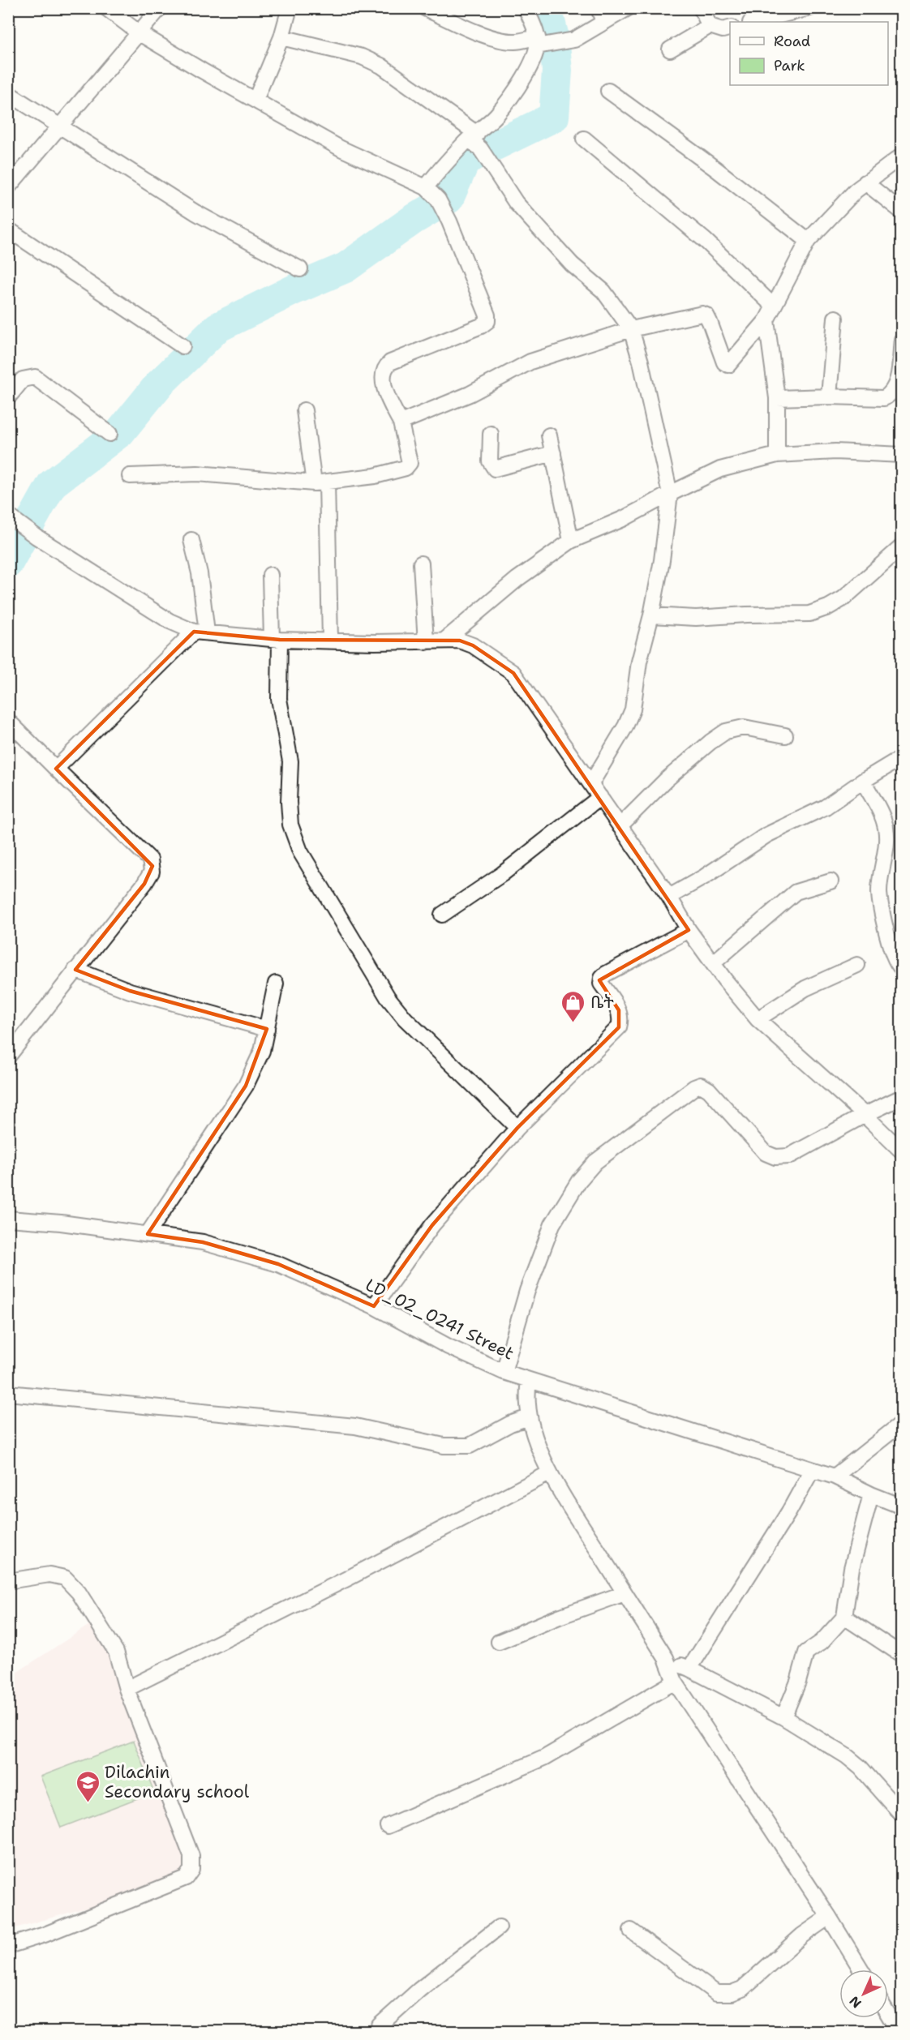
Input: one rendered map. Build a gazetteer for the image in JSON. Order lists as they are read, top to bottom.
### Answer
{
  "streets": {
    "street": ["LD_02_0241 Street"]
  },
  "places": {
    "shop": ["ቤት"],
    "school or university": ["Dilachin Secondary school"]
  },
  "legend": ["Road", "Park"],
  "north": "bottom left"
}
